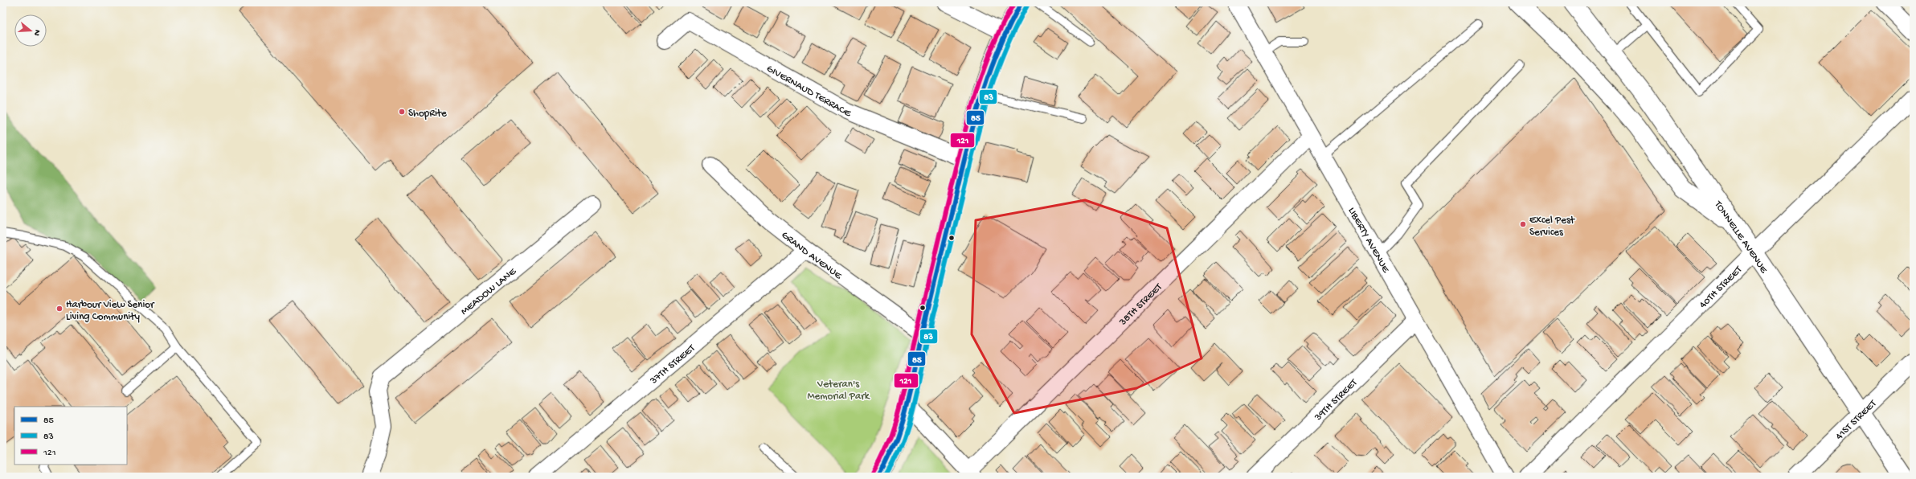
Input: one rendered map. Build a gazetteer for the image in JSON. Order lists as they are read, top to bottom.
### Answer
{
  "streets": {
    "main road": ["TONNELLE AVENUE"],
    "street": [
      "GIVERNAUD TERRACE",
      "LIBERTY AVENUE",
      "GRAND AVENUE",
      "40TH STREET",
      "MEADOW LANE",
      "38TH STREET",
      "37TH STREET",
      "39TH STREET",
      "41ST STREET"
    ]
  },
  "crossings": [
    ["TONNELLE AVENUE", "40TH STREET"],
    ["TONNELLE AVENUE", "41ST STREET"],
    ["LIBERTY AVENUE", "38TH STREET"],
    ["LIBERTY AVENUE", "39TH STREET"],
    ["GRAND AVENUE", "37TH STREET"]
  ],
  "parks": ["Veteran's Memorial Park"],
  "places": ["ShopRite", "Excel Pest Services", "Harbour View Senior Living Community"],
  "lines": ["transit line 85", "transit line 121", "transit line 83"],
  "legend": ["85", "83", "121"],
  "north": "right"
}
